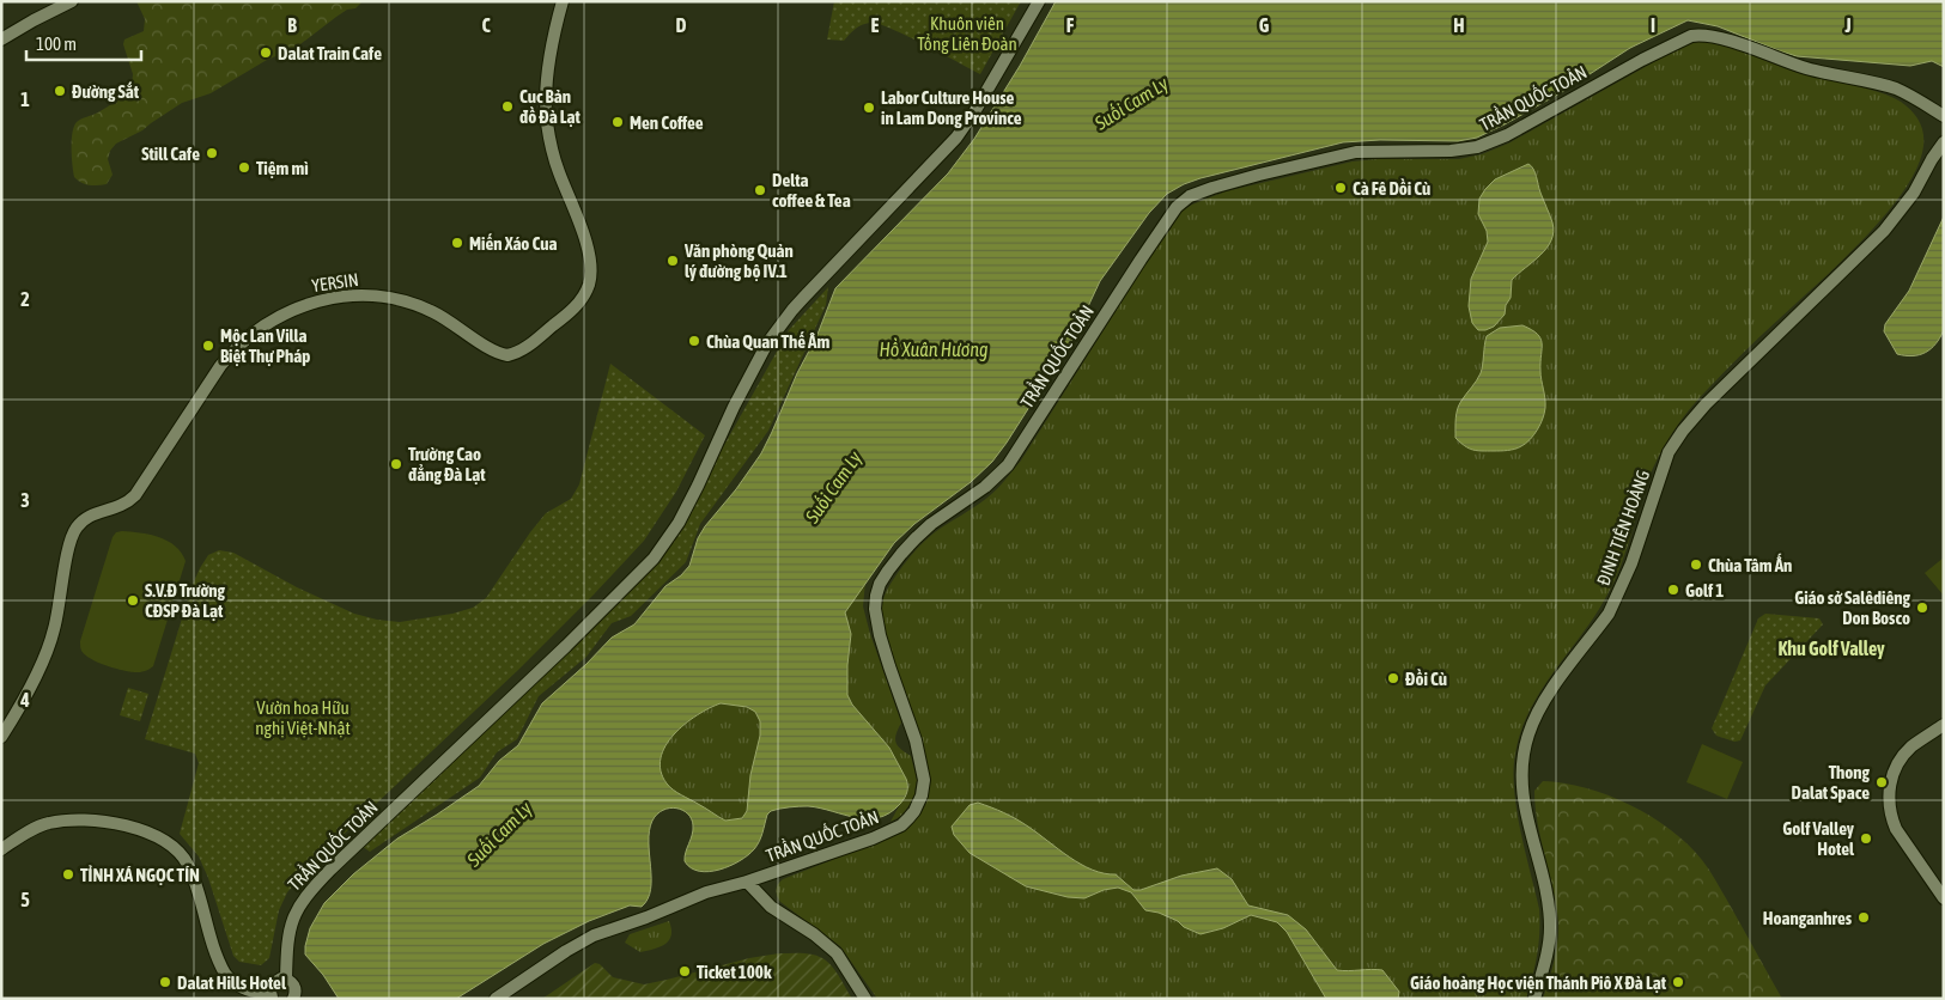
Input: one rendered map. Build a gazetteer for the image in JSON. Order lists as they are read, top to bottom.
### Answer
{
  "streets": {
    "main road": ["TRẦN QUỐC TOẢN", "YERSIN", "ĐINH TIÊN HOÀNG"]
  },
  "districts": ["Khu Golf Valley"],
  "water": ["Suối Cam Ly", "Hồ Xuân Hương"],
  "parks": ["Khuôn viên Tổng Liên Đoàn", "Vườn hoa Hữu nghị Việt-Nhật"],
  "places": [
    "Dalat Train Cafe",
    "Đường Sắt",
    "Cục Bản đồ Đà Lạt",
    "Labor Culture House in Lam Dong Province",
    "Men Coffee",
    "Still Cafe",
    "Tiệm mì",
    "Cà Fê Dồi Cù",
    "Delta coffee & Tea",
    "Miến Xáo Cua",
    "Văn phòng Quản lý đường bộ IV.1",
    "Chùa Quan Thế Âm",
    "Mộc Lan Villa Biệt Thự Pháp",
    "Trường Cao đẳng Đà Lạt",
    "Chùa Tâm Ấn",
    "Golf 1",
    "S.V.Đ Trường CĐSP Đà Lạt",
    "Giáo sở Salêdiêng Don Bosco",
    "Đồi Cù",
    "Thong Dalat Space",
    "Golf Valley Hotel",
    "TỈNH XÁ NGỌC TÍN",
    "Hoanganhres",
    "Ticket 100k",
    "Dalat Hills Hotel",
    "Giáo hoàng Học viện Thánh Piô X Đà Lạt"
  ],
  "scale_bar": "100 m",
  "grid": {
    "columns": [
      "B",
      "C",
      "D",
      "E",
      "F",
      "G",
      "H",
      "I",
      "J"
    ],
    "rows": [
      "1",
      "2",
      "3",
      "4",
      "5"
    ]
  }
}
